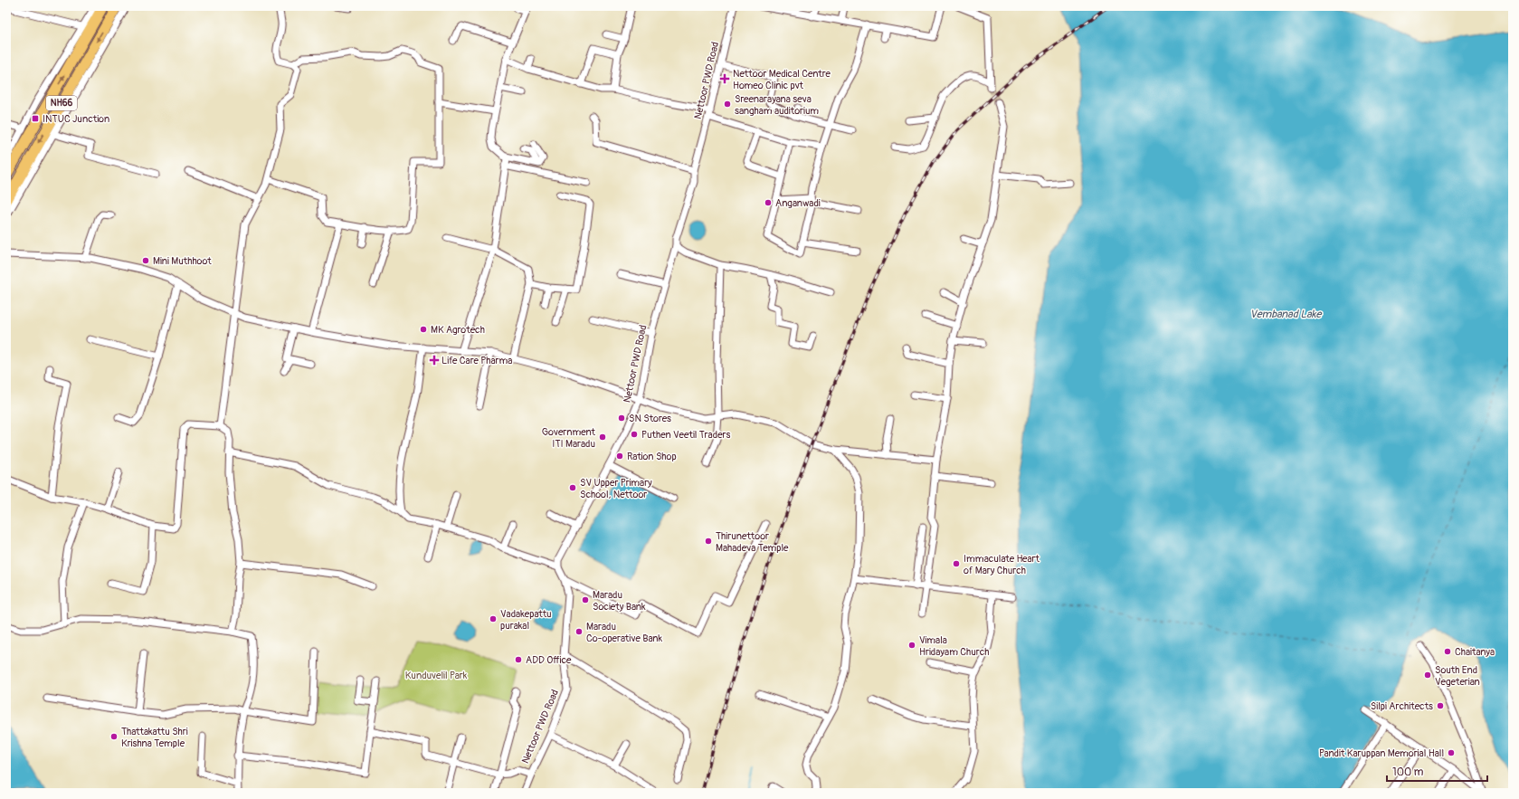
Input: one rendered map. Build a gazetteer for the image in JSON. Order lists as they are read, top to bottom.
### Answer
{
  "streets": {
    "highway": ["NH66"],
    "street": ["Nettoor PWD Road"]
  },
  "water": ["Vembanad Lake"],
  "parks": ["Kunduvelil Park"],
  "places": {
    "health": ["Nettoor Medical Centre Homeo Clinic pvt", "Life Care Pharma"],
    "other": [
      "Sreenarayana seva sangham auditorium",
      "Anganwadi",
      "Mini Muthhoot",
      "MK Agrotech",
      "SN Stores",
      "Puthen Veetil Traders",
      "Government ITI Maradu",
      "Ration Shop",
      "SV Upper Primary School, Nettoor",
      "Thirunettoor Mahadeva Temple",
      "Immaculate Heart of Mary Church",
      "Maradu Society Bank",
      "Vadakepattu purakal",
      "Maradu Co-operative Bank",
      "Vimala Hridayam Church",
      "Chaitanya",
      "ADD Office",
      "South End Vegeterian",
      "Silpi Architects",
      "Thattakattu Shri Krishna Temple",
      "Pandit Karuppan Memorial Hall"
    ],
    "transit": ["INTUC Junction"]
  },
  "scale_bar": "100 m"
}
